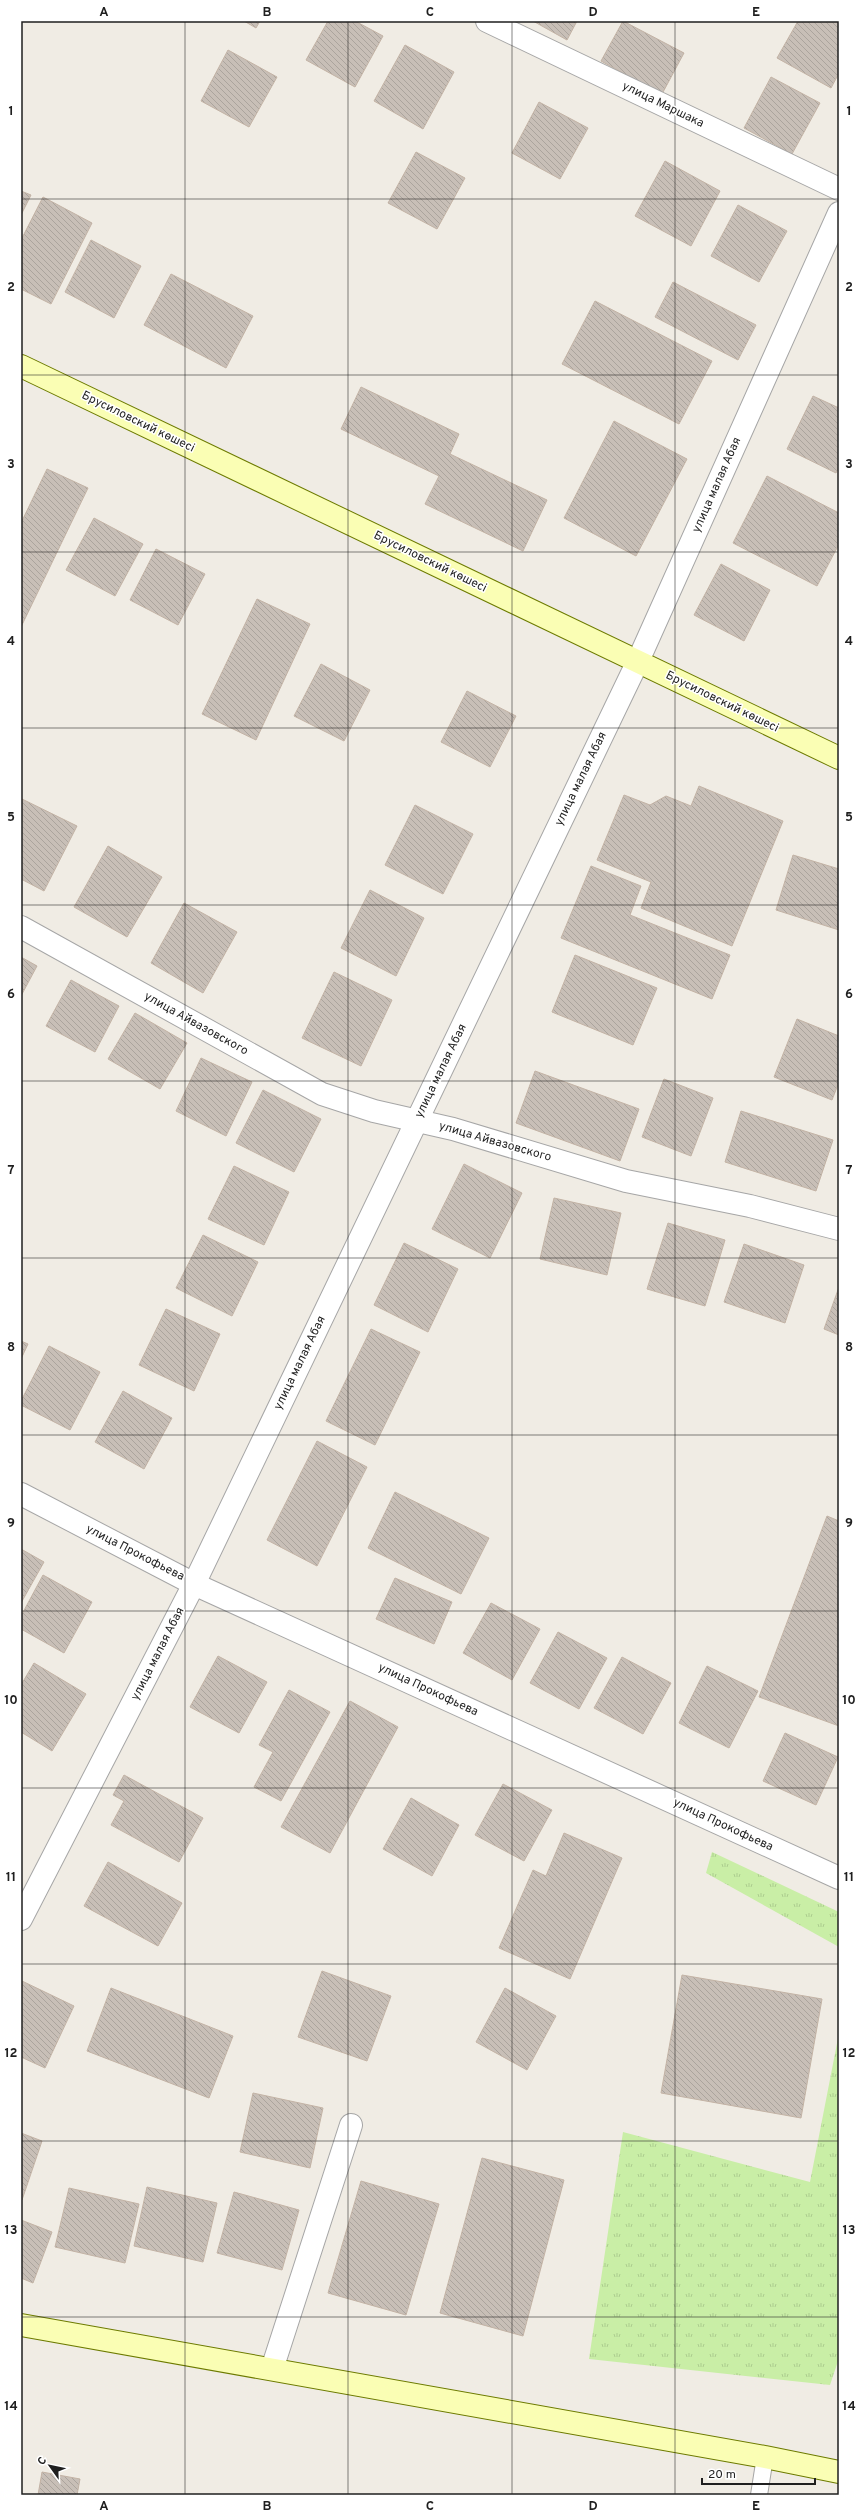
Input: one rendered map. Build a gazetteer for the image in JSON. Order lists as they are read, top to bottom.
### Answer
{
  "streets": {
    "street": [
      "улица Маршака",
      "Брусиловский көшесі",
      "улица малая Абая",
      "улица Айвазовского",
      "улица Прокофьева"
    ]
  },
  "crossings": [
    ["Брусиловский көшесі", "улица малая Абая"],
    ["улица малая Абая", "улица Айвазовского"],
    ["улица малая Абая", "улица Прокофьева"]
  ],
  "scale_bar": "20 m",
  "north": "top left",
  "grid": {
    "columns": [
      "A",
      "B",
      "C",
      "D",
      "E"
    ],
    "rows": [
      "1",
      "2",
      "3",
      "4",
      "5",
      "6",
      "7",
      "8",
      "9",
      "10",
      "11",
      "12",
      "13",
      "14"
    ]
  }
}
